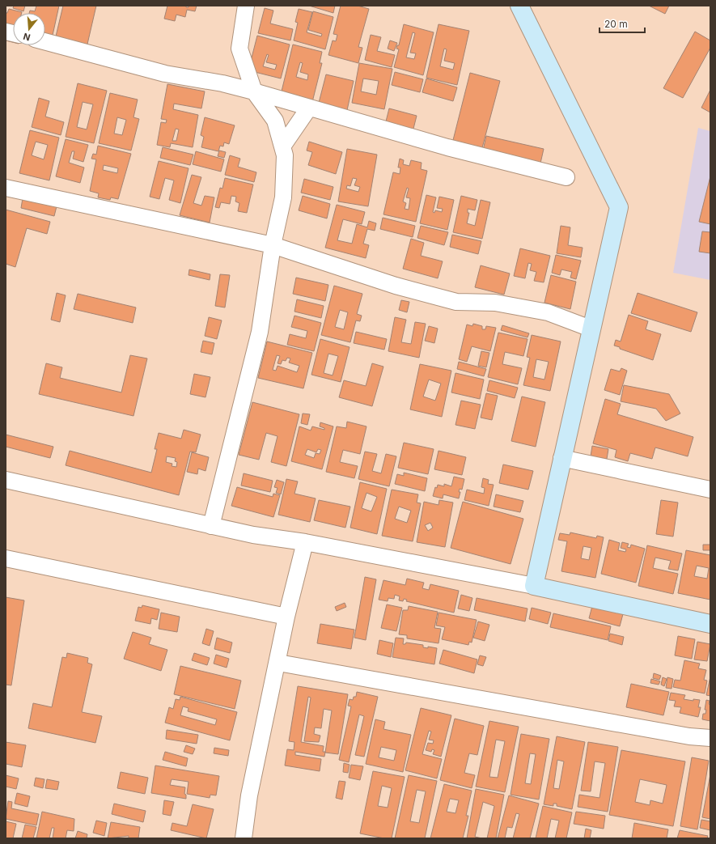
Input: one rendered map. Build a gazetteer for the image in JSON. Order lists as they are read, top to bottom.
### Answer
{
  "scale_bar": "20 m",
  "north": "bottom"
}
